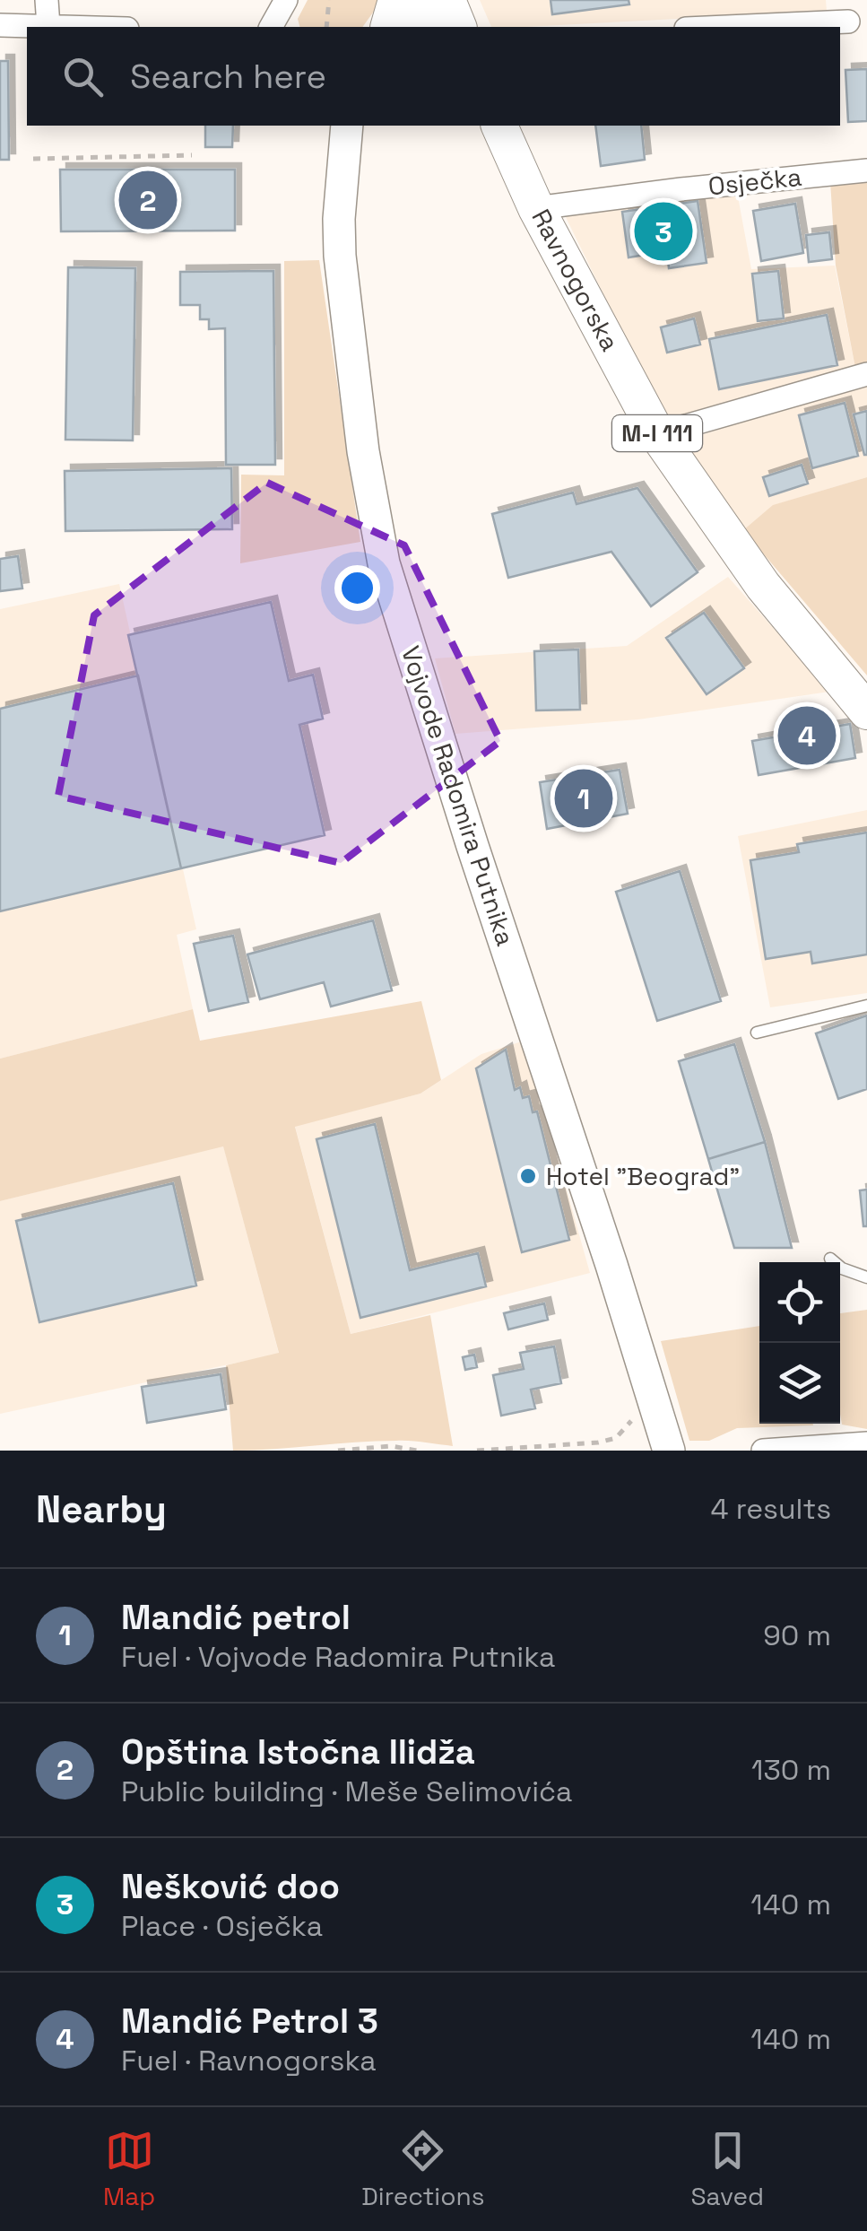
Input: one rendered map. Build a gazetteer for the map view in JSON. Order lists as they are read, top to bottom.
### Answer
{
  "streets": {
    "main road": ["Ravnogorska", "M-I 111", "Vojvode Radomira Putnika"],
    "street": ["Osječka"]
  },
  "crossings": [
    ["Osječka", "Ravnogorska"]
  ],
  "places": ["Hotel \"Beograd\""],
  "page": {
    "search": "Search here",
    "pins": [
      "2",
      "3",
      "4",
      "1"
    ],
    "heading": ["Nearby", "4 results"],
    "list": [
      {
        "mark": "1",
        "name": "Mandić petrol",
        "note": "Fuel · Vojvode Radomira Putnika",
        "value": "90 m"
      },
      {
        "mark": "2",
        "name": "Opština Istočna Ilidža",
        "note": "Public building · Meše Selimovića",
        "value": "130 m"
      },
      {
        "mark": "3",
        "name": "Nešković doo",
        "note": "Place · Osječka",
        "value": "140 m"
      },
      {
        "mark": "4",
        "name": "Mandić Petrol 3",
        "note": "Fuel · Ravnogorska",
        "value": "140 m"
      }
    ],
    "nav": ["Map", "Directions", "Saved"]
  }
}
